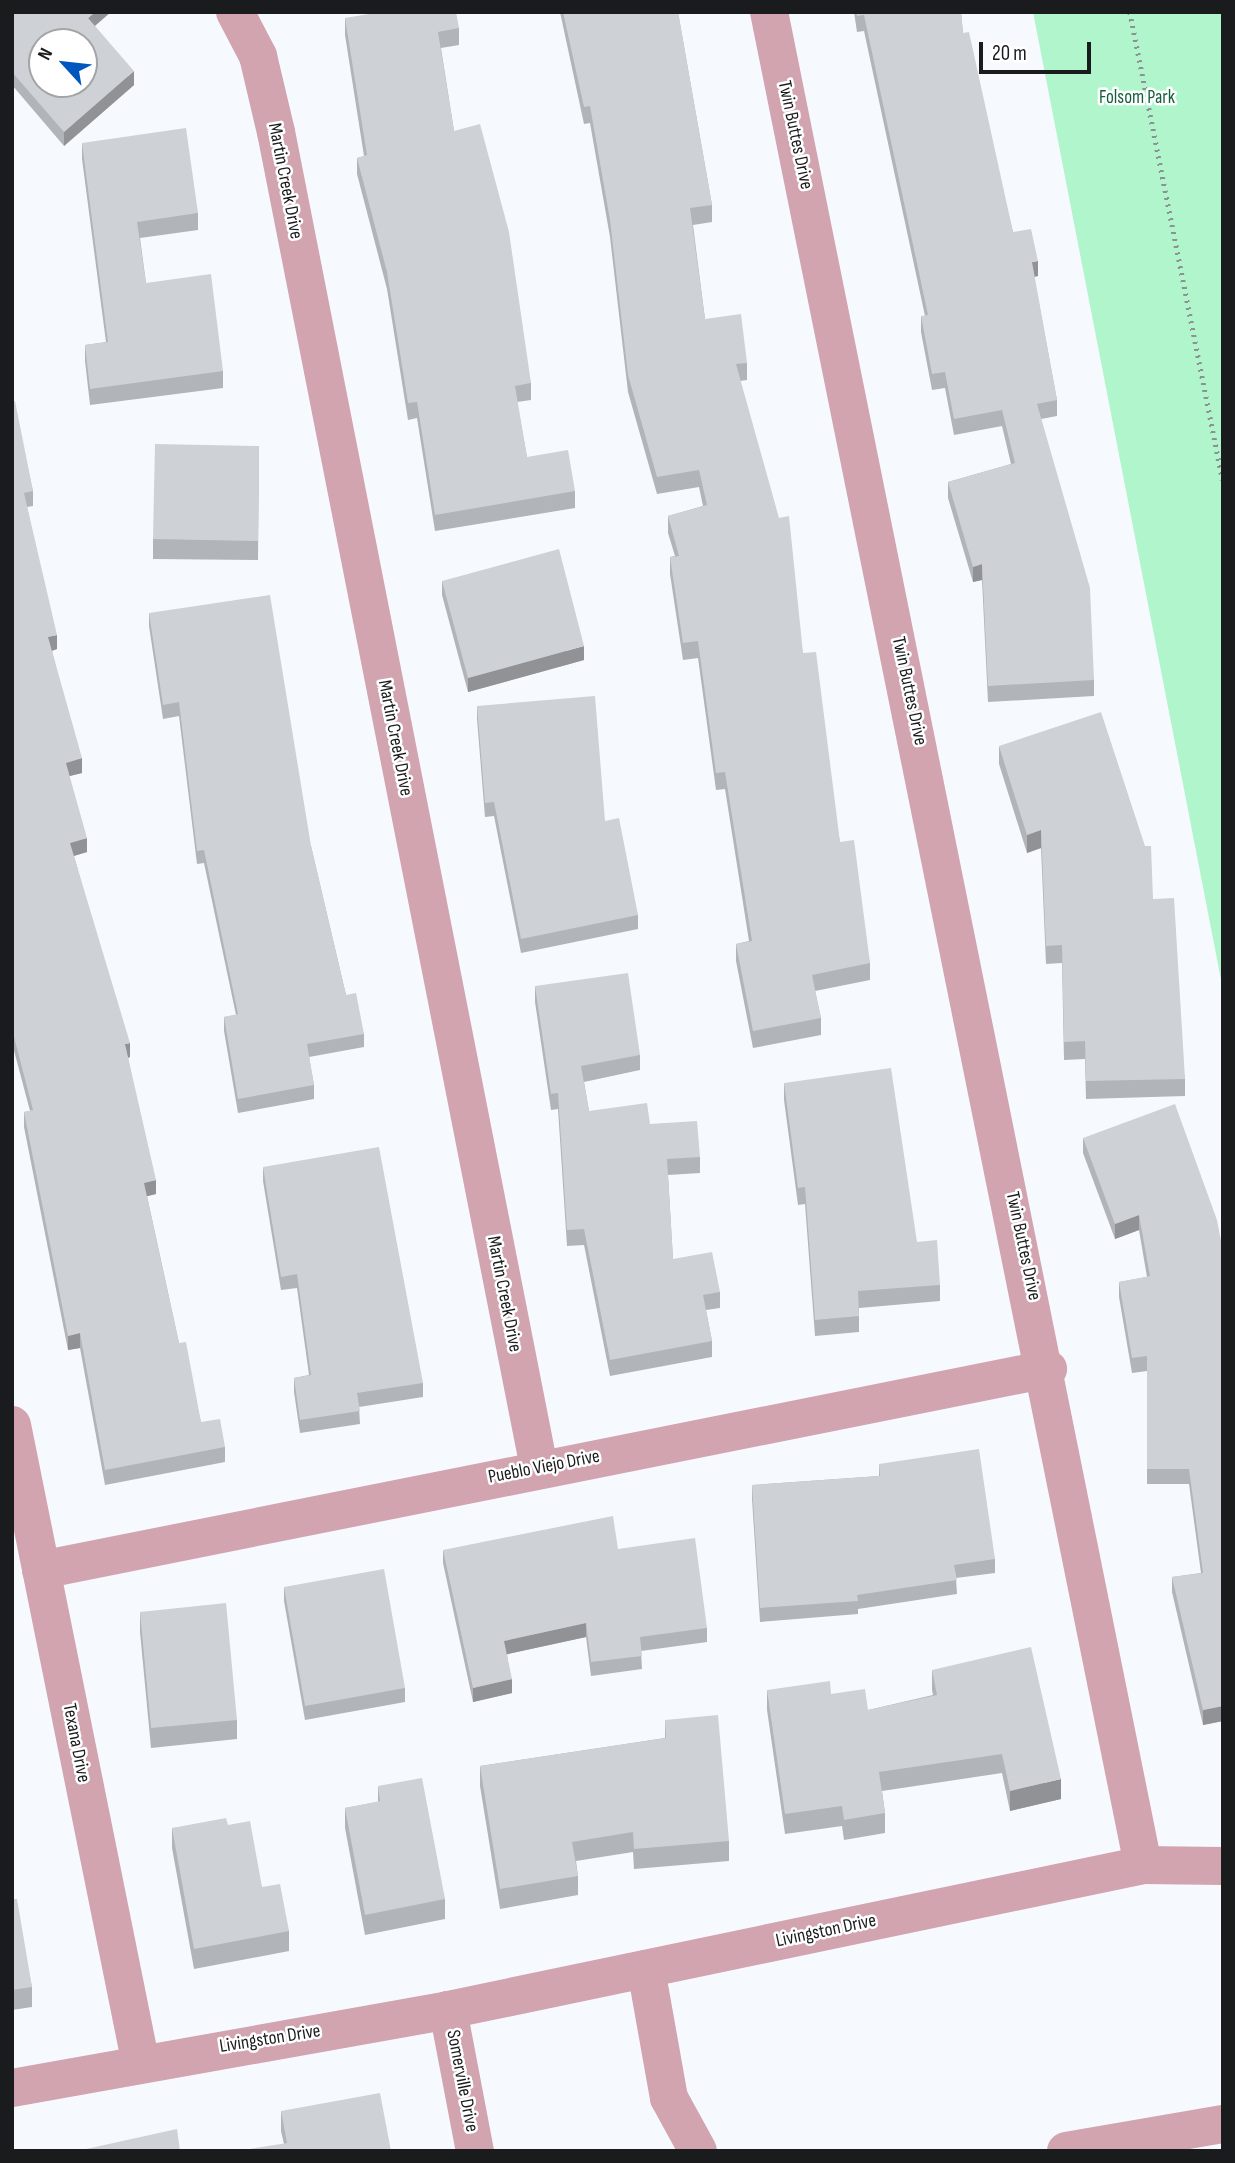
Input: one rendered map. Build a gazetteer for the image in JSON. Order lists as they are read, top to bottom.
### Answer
{
  "streets": {
    "street": [
      "Twin Buttes Drive",
      "Martin Creek Drive",
      "Pueblo Viejo Drive",
      "Texana Drive",
      "Livingston Drive",
      "Somerville Drive"
    ]
  },
  "crossings": [
    ["Twin Buttes Drive", "Pueblo Viejo Drive"],
    ["Martin Creek Drive", "Pueblo Viejo Drive"],
    ["Pueblo Viejo Drive", "Texana Drive"],
    ["Texana Drive", "Livingston Drive"],
    ["Livingston Drive", "Somerville Drive"]
  ],
  "parks": ["Folsom Park"],
  "scale_bar": "20 m",
  "north": "top left"
}
